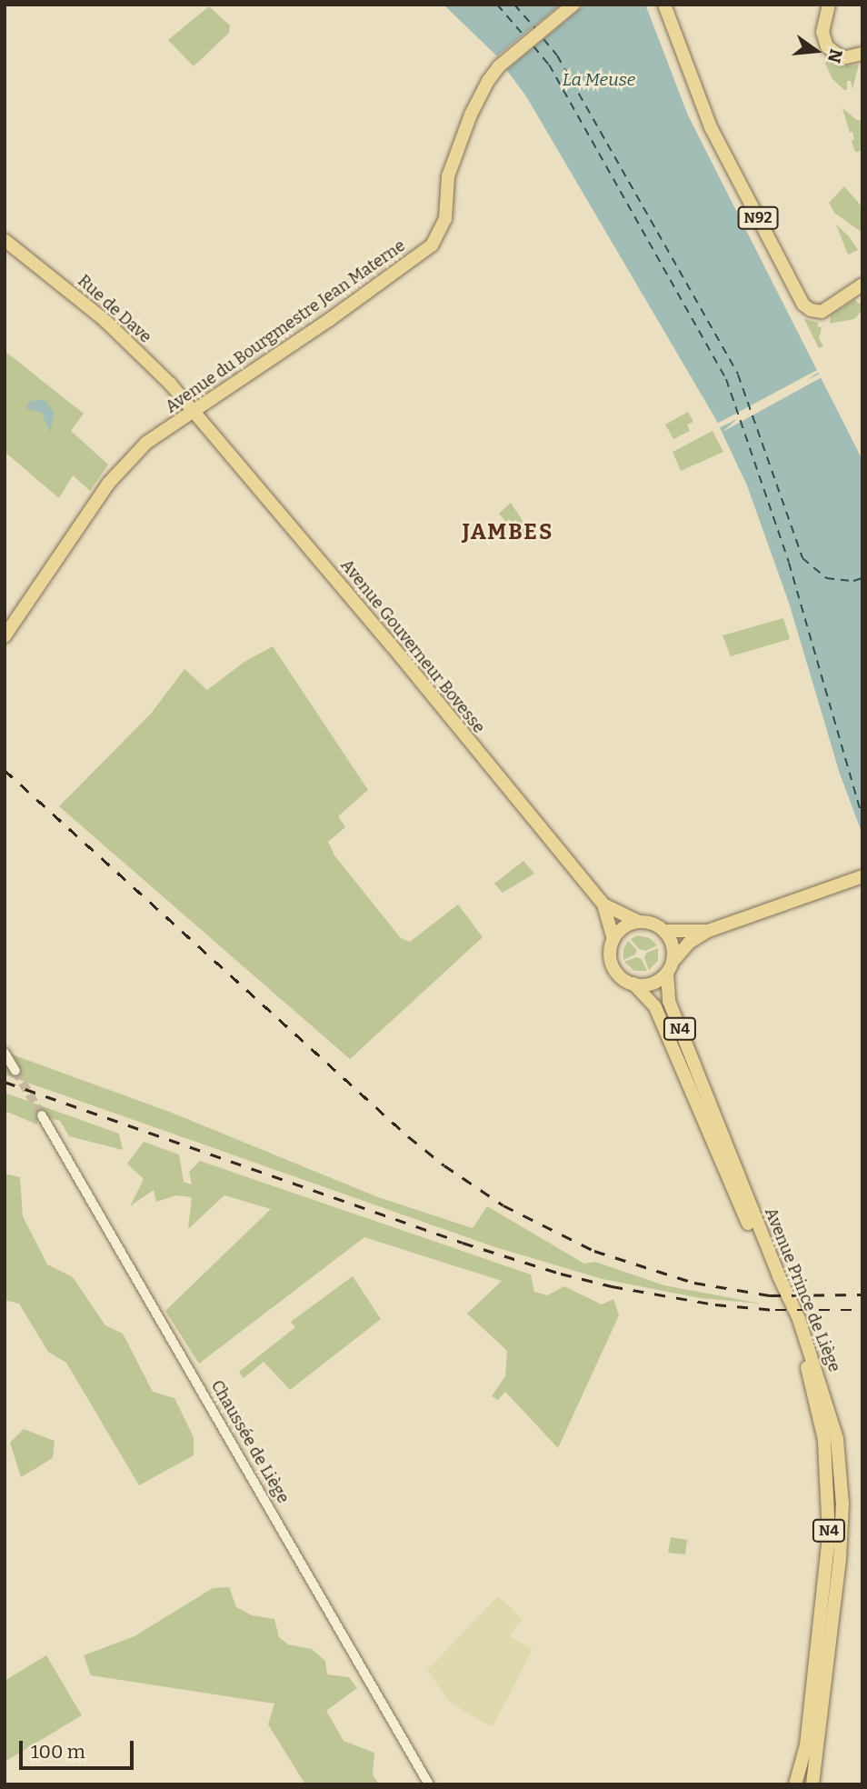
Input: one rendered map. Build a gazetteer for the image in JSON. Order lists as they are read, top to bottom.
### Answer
{
  "streets": {
    "main road": [
      "N92",
      "Rue de Dave",
      "Avenue du Bourgmestre Jean Materne",
      "Avenue Gouverneur Bovesse",
      "N4",
      "Avenue Prince de Liège"
    ],
    "street": ["Chaussée de Liège"]
  },
  "crossings": [
    ["Rue de Dave", "Avenue du Bourgmestre Jean Materne"],
    ["Rue de Dave", "Avenue Gouverneur Bovesse"],
    ["Avenue du Bourgmestre Jean Materne", "Avenue Gouverneur Bovesse"],
    ["Avenue Gouverneur Bovesse", "Avenue Prince de Liège"],
    ["N4", "Avenue Prince de Liège"]
  ],
  "districts": ["JAMBES"],
  "water": ["La Meuse"],
  "scale_bar": "100 m",
  "north": "right"
}
